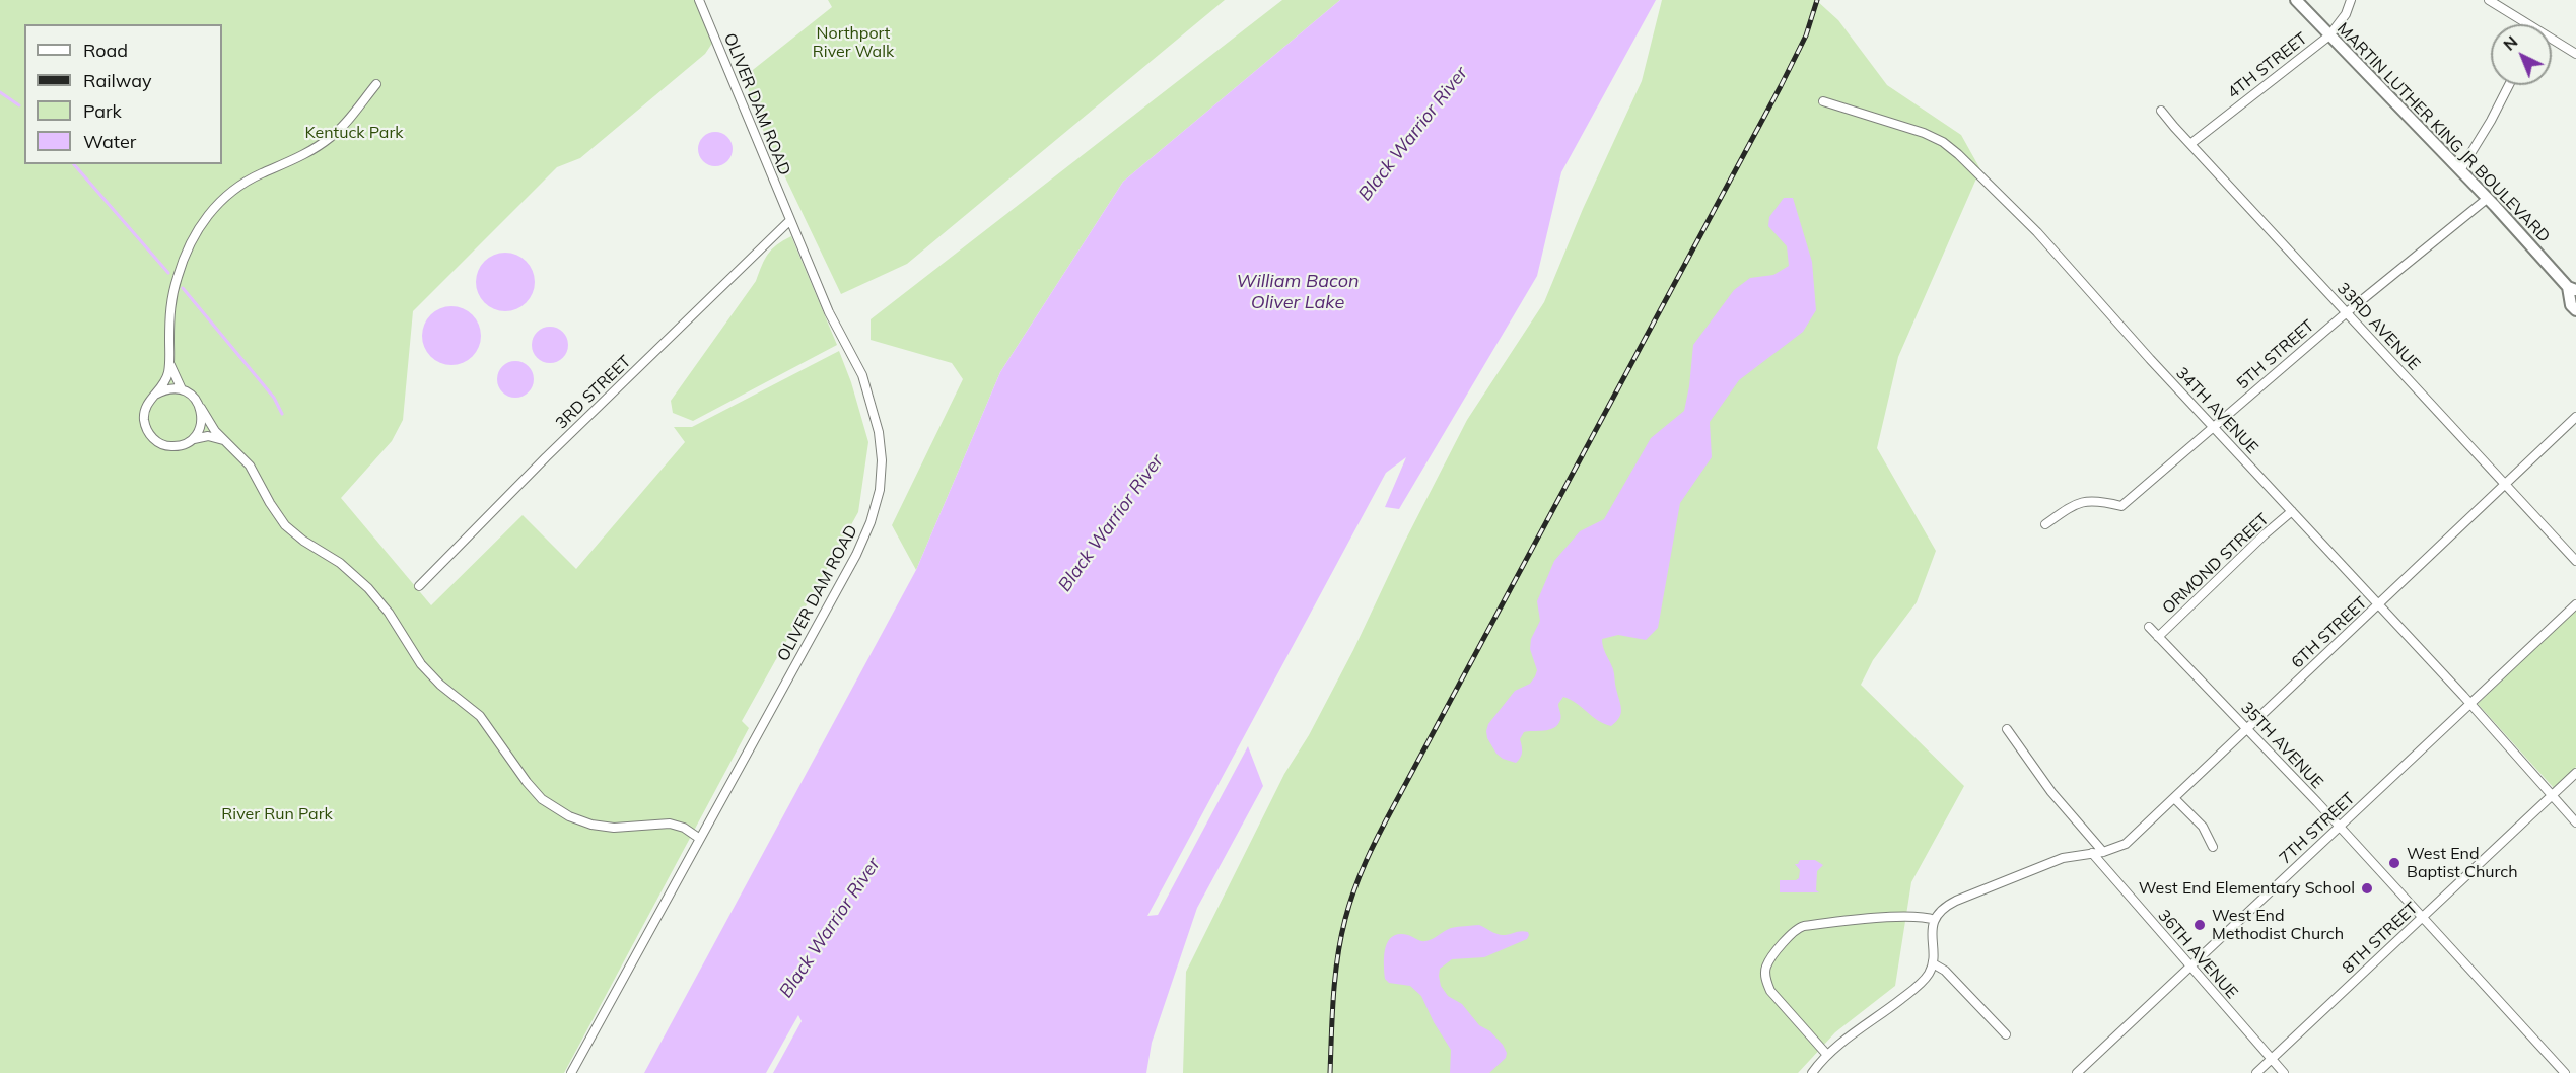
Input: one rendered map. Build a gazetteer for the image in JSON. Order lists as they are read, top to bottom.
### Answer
{
  "streets": {
    "main road": ["MARTIN LUTHER KING JR BOULEVARD"],
    "street": [
      "4TH STREET",
      "OLIVER DAM ROAD",
      "33RD AVENUE",
      "5TH STREET",
      "3RD STREET",
      "34TH AVENUE",
      "ORMOND STREET",
      "6TH STREET",
      "35TH AVENUE",
      "7TH STREET",
      "8TH STREET",
      "36TH AVENUE"
    ]
  },
  "crossings": [
    ["4TH STREET", "MARTIN LUTHER KING JR BOULEVARD"],
    ["4TH STREET", "33RD AVENUE"],
    ["OLIVER DAM ROAD", "3RD STREET"],
    ["MARTIN LUTHER KING JR BOULEVARD", "5TH STREET"],
    ["33RD AVENUE", "5TH STREET"],
    ["33RD AVENUE", "6TH STREET"],
    ["5TH STREET", "34TH AVENUE"],
    ["34TH AVENUE", "ORMOND STREET"],
    ["34TH AVENUE", "6TH STREET"],
    ["34TH AVENUE", "7TH STREET"],
    ["34TH AVENUE", "8TH STREET"],
    ["ORMOND STREET", "35TH AVENUE"],
    ["6TH STREET", "35TH AVENUE"],
    ["6TH STREET", "36TH AVENUE"],
    ["35TH AVENUE", "7TH STREET"],
    ["35TH AVENUE", "8TH STREET"],
    ["7TH STREET", "36TH AVENUE"],
    ["8TH STREET", "36TH AVENUE"]
  ],
  "water": ["Black Warrior River", "William Bacon Oliver Lake"],
  "parks": ["Northport River Walk", "Kentuck Park", "River Run Park"],
  "places": ["West End Baptist Church", "West End Elementary School", "West End Methodist Church"],
  "legend": [
    "Road",
    "Railway",
    "Park",
    "Water"
  ],
  "north": "top left"
}
